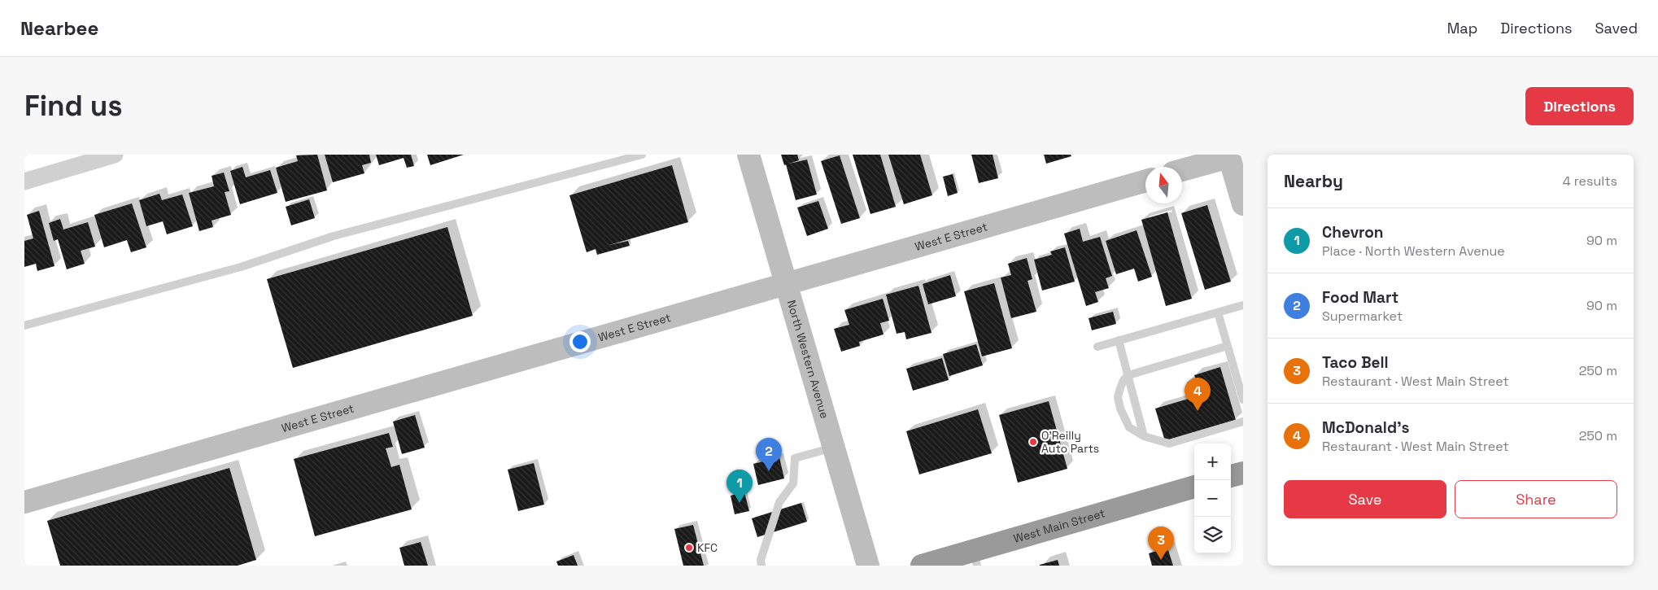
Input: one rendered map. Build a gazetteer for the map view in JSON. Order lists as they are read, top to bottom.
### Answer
{
  "streets": {
    "highway": ["West Main Street"],
    "street": ["West E Street", "North Western Avenue"]
  },
  "crossings": [
    ["West E Street", "North Western Avenue"]
  ],
  "places": ["O'Reilly Auto Parts", "KFC"],
  "north": "top",
  "page": {
    "header": "Nearbee",
    "nav": ["Map", "Directions", "Saved"],
    "buttons": [
      "Directions",
      ["Save", "Share"]
    ],
    "title": "Find us",
    "heading": ["Nearby", "4 results"],
    "list": [
      {
        "mark": "1",
        "name": "Chevron",
        "note": "Place · North Western Avenue",
        "value": "90 m"
      },
      {
        "mark": "2",
        "name": "Food Mart",
        "note": "Supermarket",
        "value": "90 m"
      },
      {
        "mark": "3",
        "name": "Taco Bell",
        "note": "Restaurant · West Main Street",
        "value": "250 m"
      },
      {
        "mark": "4",
        "name": "McDonald's",
        "note": "Restaurant · West Main Street",
        "value": "250 m"
      }
    ],
    "pins": [
      "4",
      "2",
      "1",
      "3"
    ],
    "map_buttons": ["+", "−"]
  }
}
